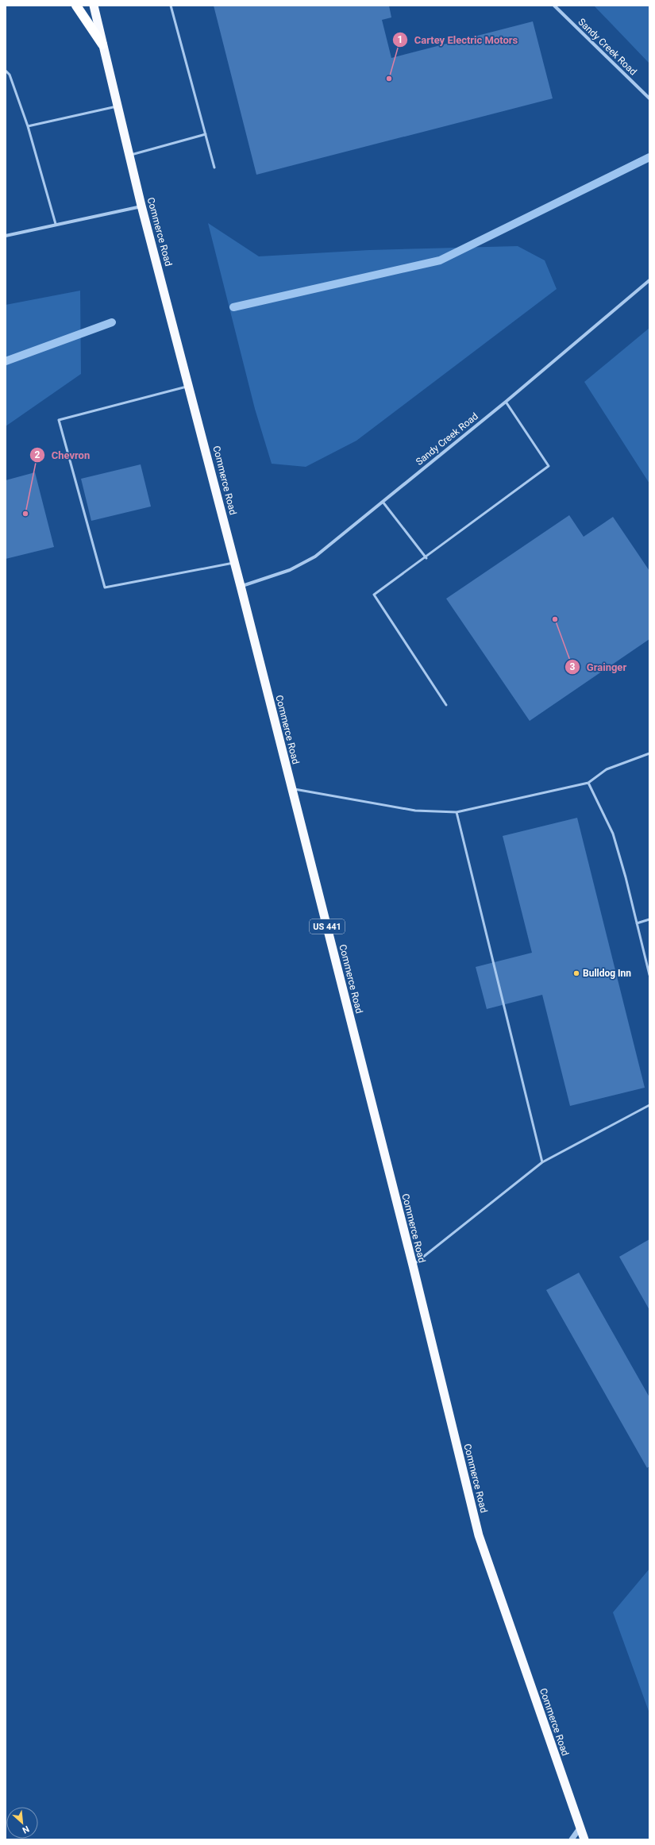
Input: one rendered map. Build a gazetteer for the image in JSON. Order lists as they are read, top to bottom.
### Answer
{
  "streets": {
    "highway": ["Commerce Road", "US 441"],
    "street": ["Sandy Creek Road"]
  },
  "crossings": [
    ["Sandy Creek Road", "Commerce Road"]
  ],
  "places": [
    "Cartey Electric Motors",
    "Chevron",
    "Grainger",
    "Bulldog Inn"
  ],
  "north": "bottom right"
}
